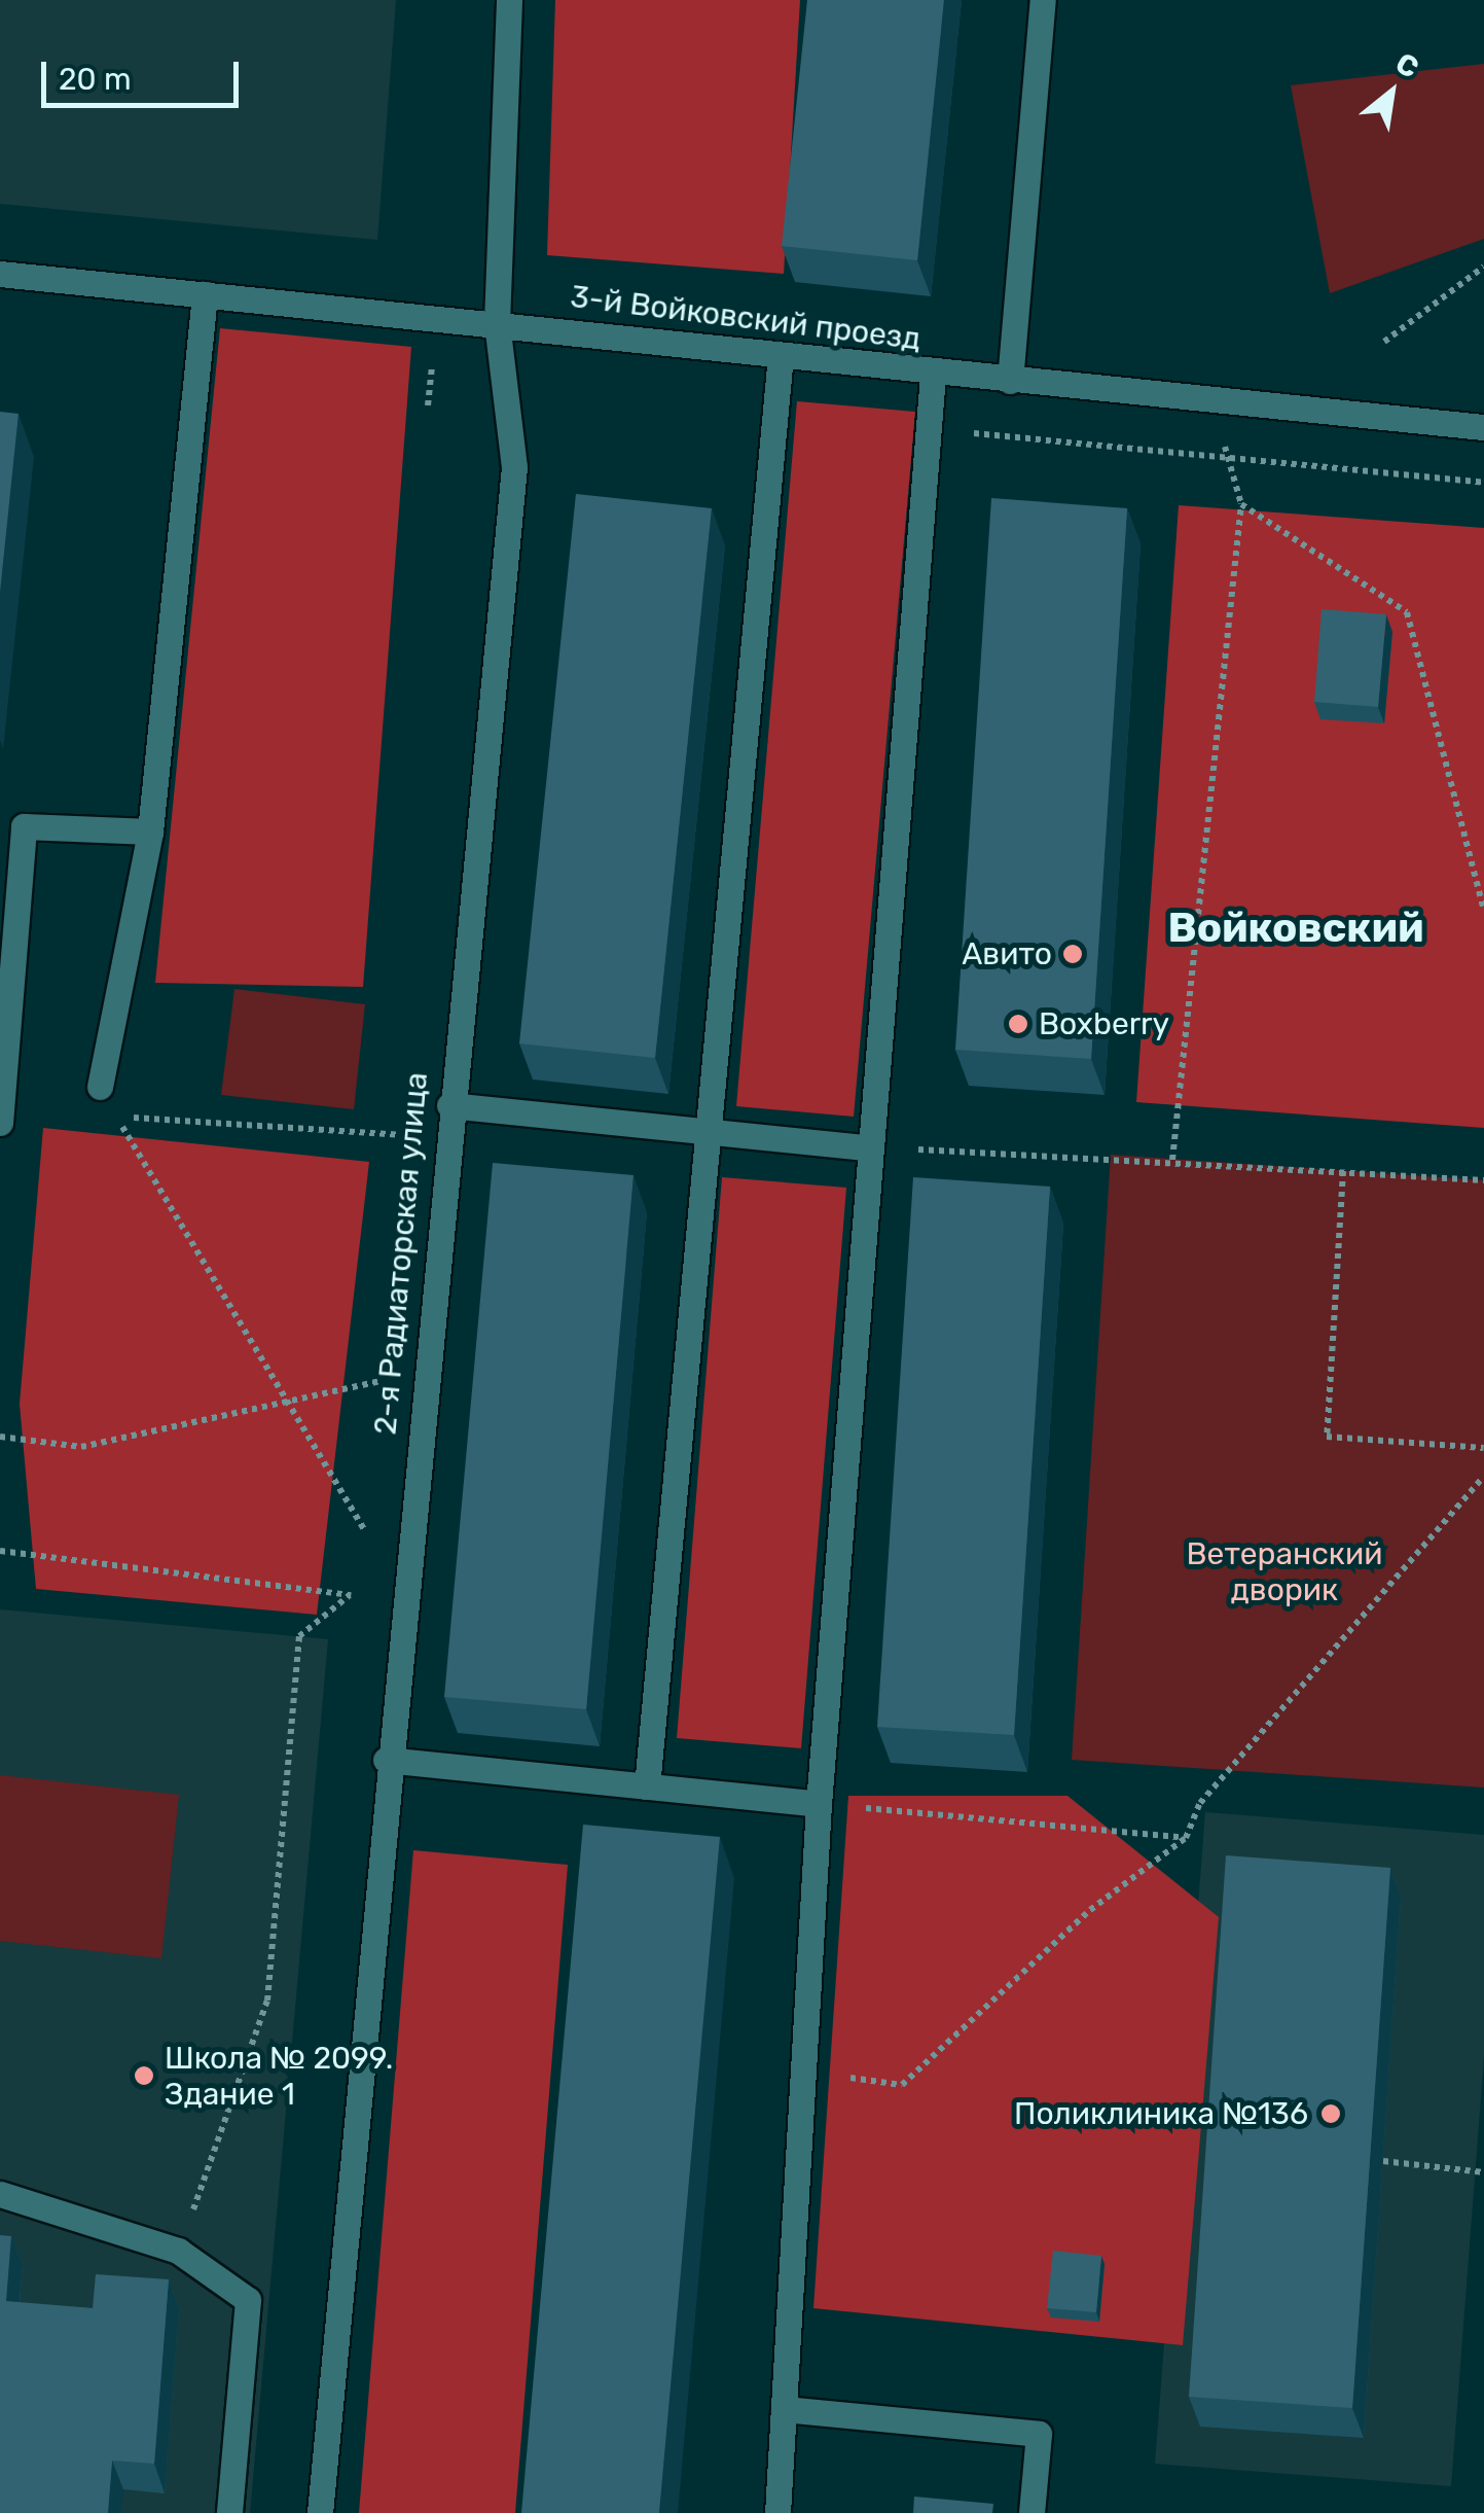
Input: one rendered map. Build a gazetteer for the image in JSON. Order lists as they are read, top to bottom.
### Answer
{
  "streets": {
    "street": ["3-й Войковский проезд", "2-я Радиаторская улица"]
  },
  "crossings": [
    ["3-й Войковский проезд", "2-я Радиаторская улица"]
  ],
  "districts": ["Войковский"],
  "parks": ["Ветеранский дворик"],
  "places": [
    "Авито",
    "Boxberry",
    "Школа № 2099. Здание 1",
    "Поликлиника №136"
  ],
  "scale_bar": "20 m",
  "north": "top right"
}
